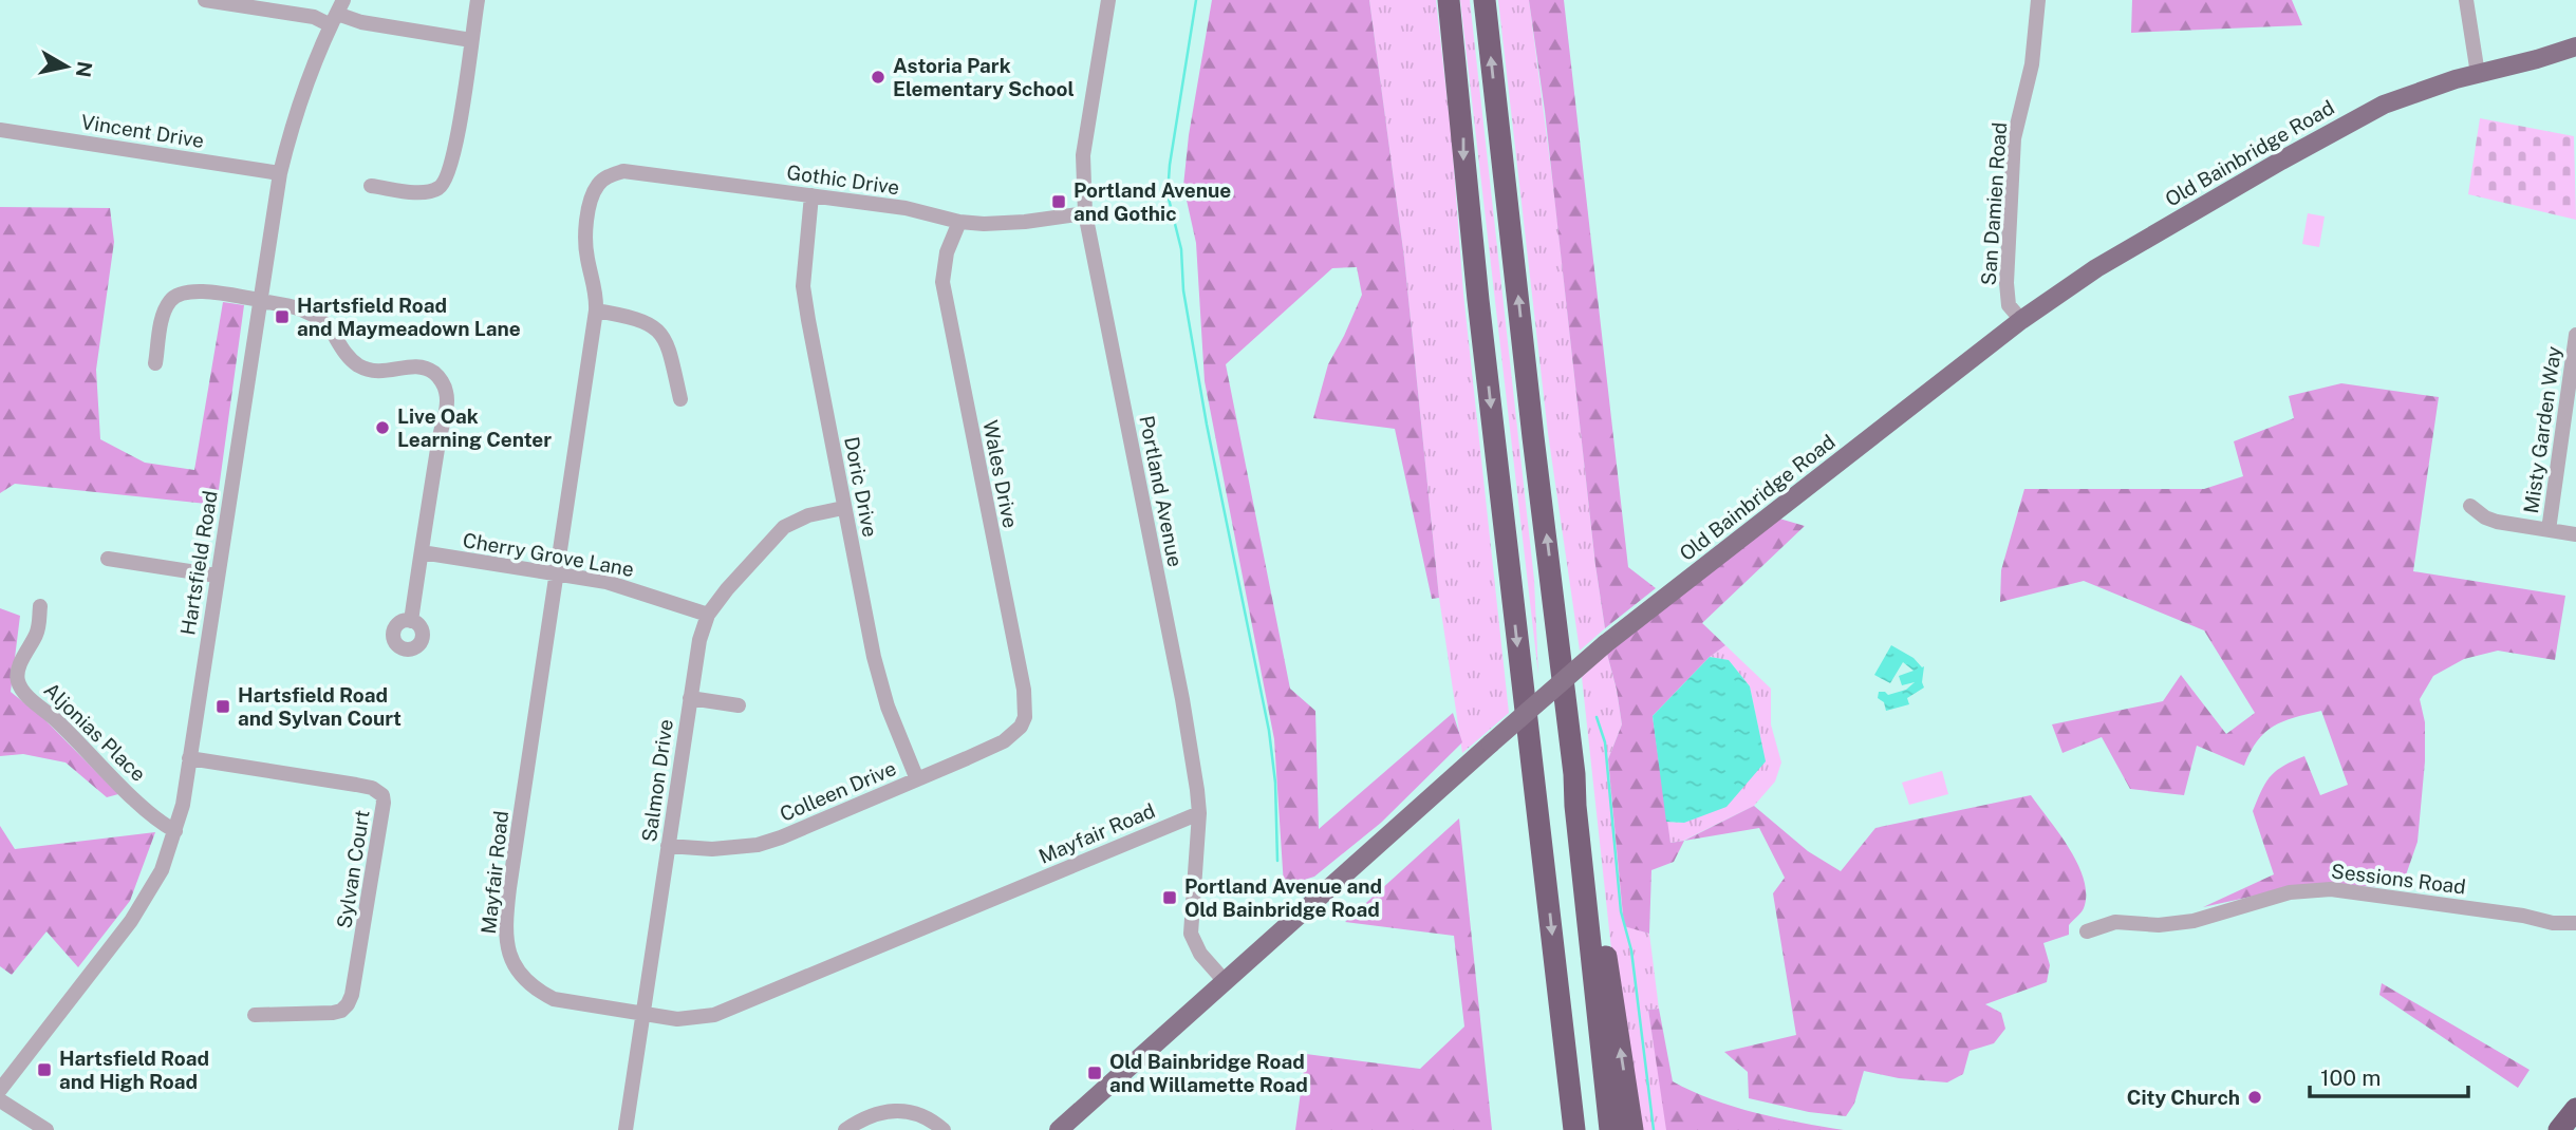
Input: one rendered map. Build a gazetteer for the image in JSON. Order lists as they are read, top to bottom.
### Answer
{
  "streets": {
    "main road": ["Old Bainbridge Road"],
    "street": [
      "Vincent Drive",
      "Gothic Drive",
      "San Damien Road",
      "Misty Garden Way",
      "Wales Drive",
      "Doric Drive",
      "Portland Avenue",
      "Cherry Grove Lane",
      "Hartsfield Road",
      "Aljonias Place",
      "Salmon Drive",
      "Colleen Drive",
      "Mayfair Road",
      "Sylvan Court",
      "Sessions Road"
    ]
  },
  "crossings": [
    ["Vincent Drive", "Hartsfield Road"],
    ["Old Bainbridge Road", "San Damien Road"],
    ["Old Bainbridge Road", "Portland Avenue"],
    ["Gothic Drive", "Wales Drive"],
    ["Gothic Drive", "Doric Drive"],
    ["Gothic Drive", "Portland Avenue"],
    ["Gothic Drive", "Mayfair Road"],
    ["Wales Drive", "Colleen Drive"],
    ["Doric Drive", "Salmon Drive"],
    ["Doric Drive", "Colleen Drive"],
    ["Portland Avenue", "Mayfair Road"],
    ["Cherry Grove Lane", "Salmon Drive"],
    ["Cherry Grove Lane", "Mayfair Road"],
    ["Hartsfield Road", "Aljonias Place"],
    ["Hartsfield Road", "Sylvan Court"],
    ["Salmon Drive", "Colleen Drive"],
    ["Salmon Drive", "Mayfair Road"]
  ],
  "places": {
    "other": ["Astoria Park Elementary School", "Live Oak Learning Center", "City Church"],
    "transit": [
      "Portland Avenue and Gothic",
      "Hartsfield Road and Maymeadown Lane",
      "Hartsfield Road and Sylvan Court",
      "Portland Avenue and Old Bainbridge Road",
      "Hartsfield Road and High Road",
      "Old Bainbridge Road and Willamette Road"
    ]
  },
  "scale_bar": "100 m",
  "north": "right"
}
